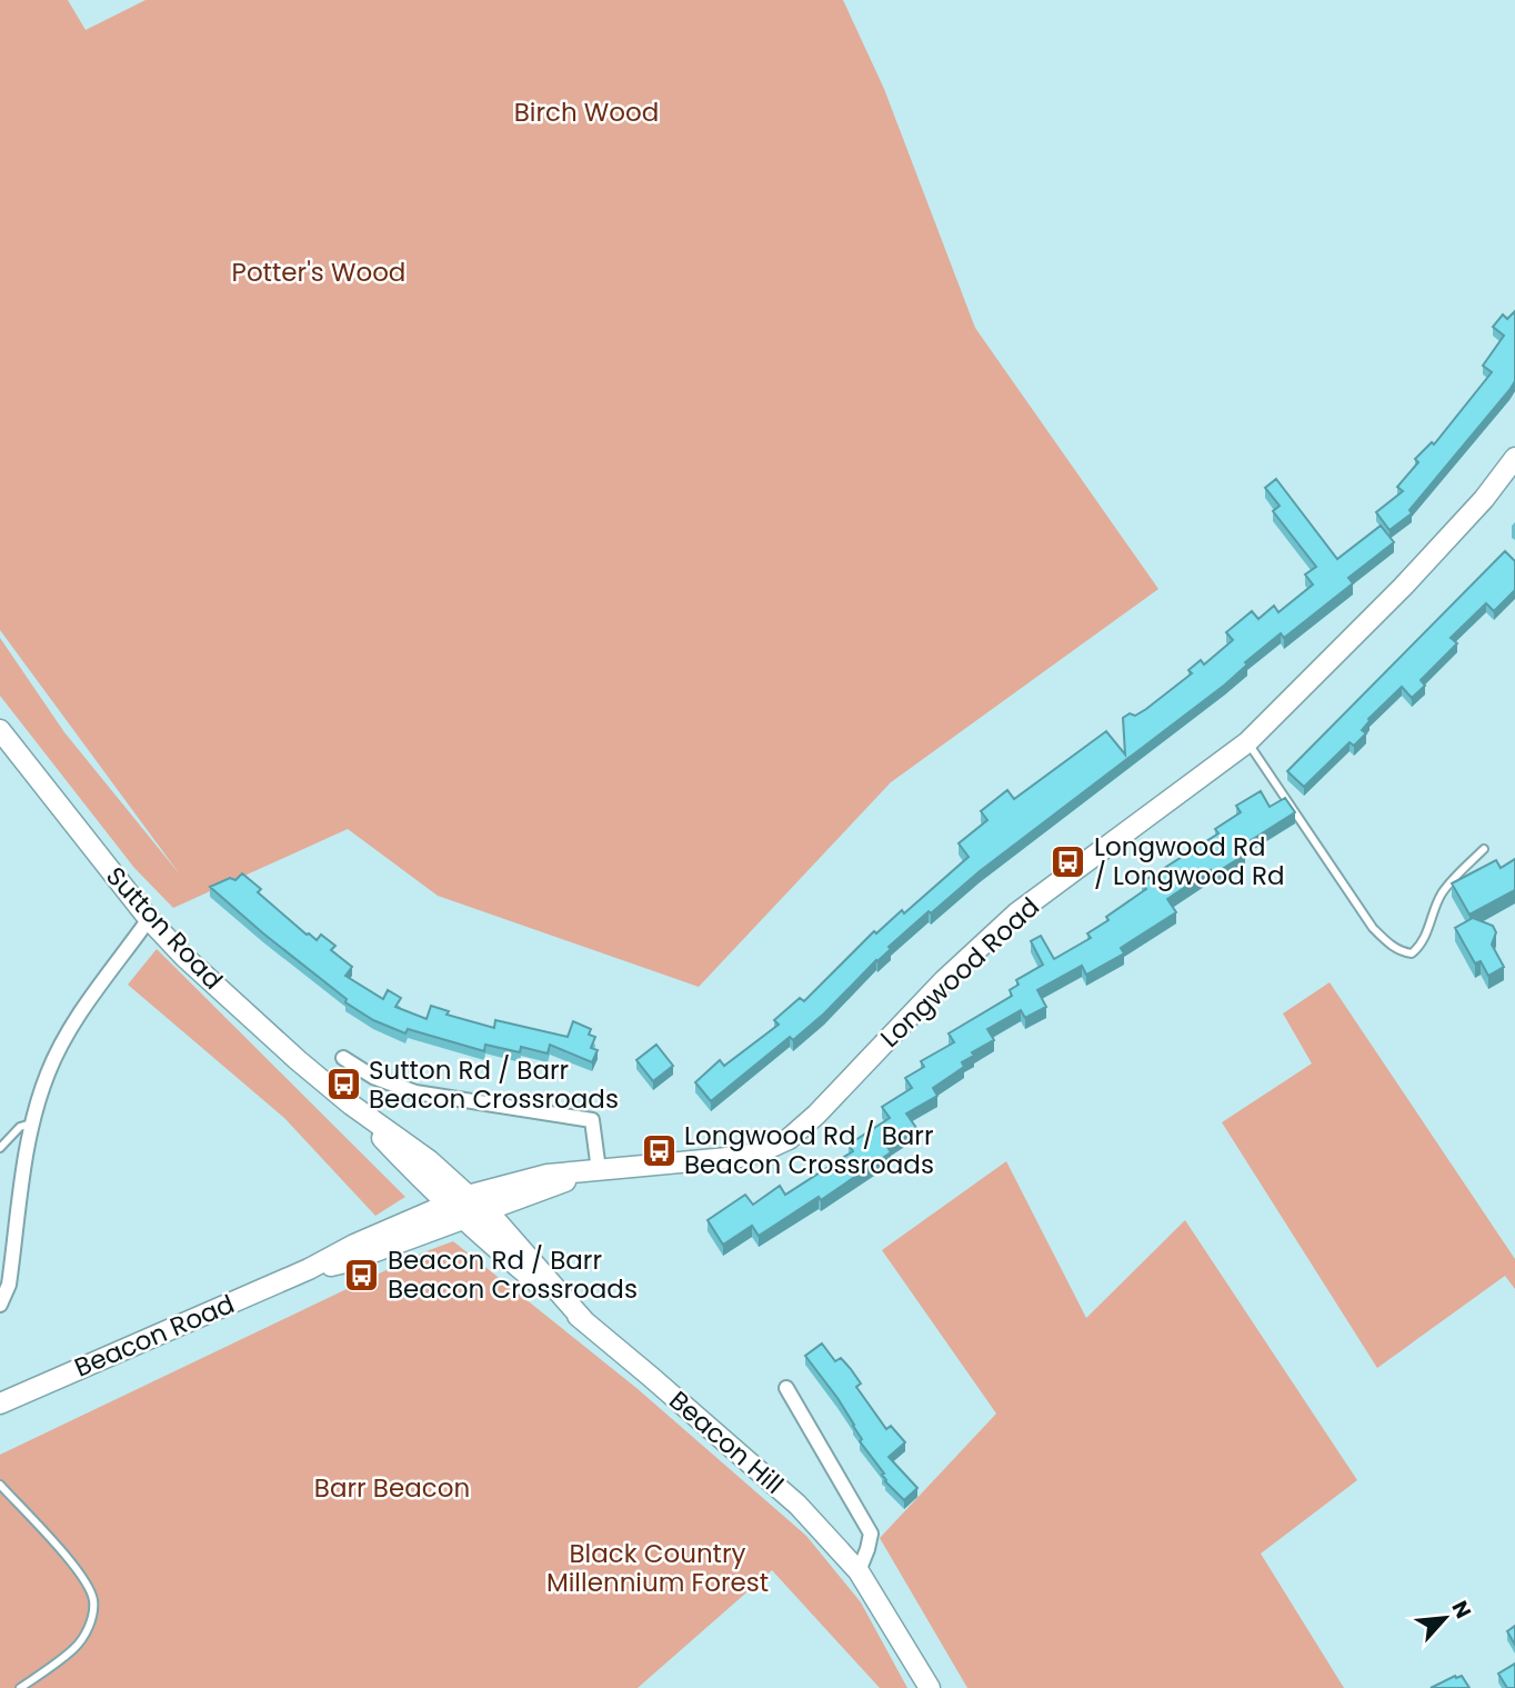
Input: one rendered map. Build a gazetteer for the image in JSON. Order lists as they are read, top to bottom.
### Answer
{
  "streets": {
    "main road": [
      "Sutton Road",
      "Longwood Road",
      "Beacon Road",
      "Beacon Hill"
    ]
  },
  "crossings": [
    ["Sutton Road", "Longwood Road"],
    ["Sutton Road", "Beacon Road"],
    ["Sutton Road", "Beacon Hill"],
    ["Longwood Road", "Beacon Road"],
    ["Longwood Road", "Beacon Hill"],
    ["Beacon Road", "Beacon Hill"]
  ],
  "parks": [
    "Birch Wood",
    "Potter's Wood",
    "Barr Beacon",
    "Black Country Millennium Forest"
  ],
  "places": {
    "bus stop": [
      "Longwood Rd / Longwood Rd",
      "Sutton Rd / Barr Beacon Crossroads",
      "Longwood Rd / Barr Beacon Crossroads",
      "Beacon Rd / Barr Beacon Crossroads"
    ]
  },
  "north": "top right"
}
